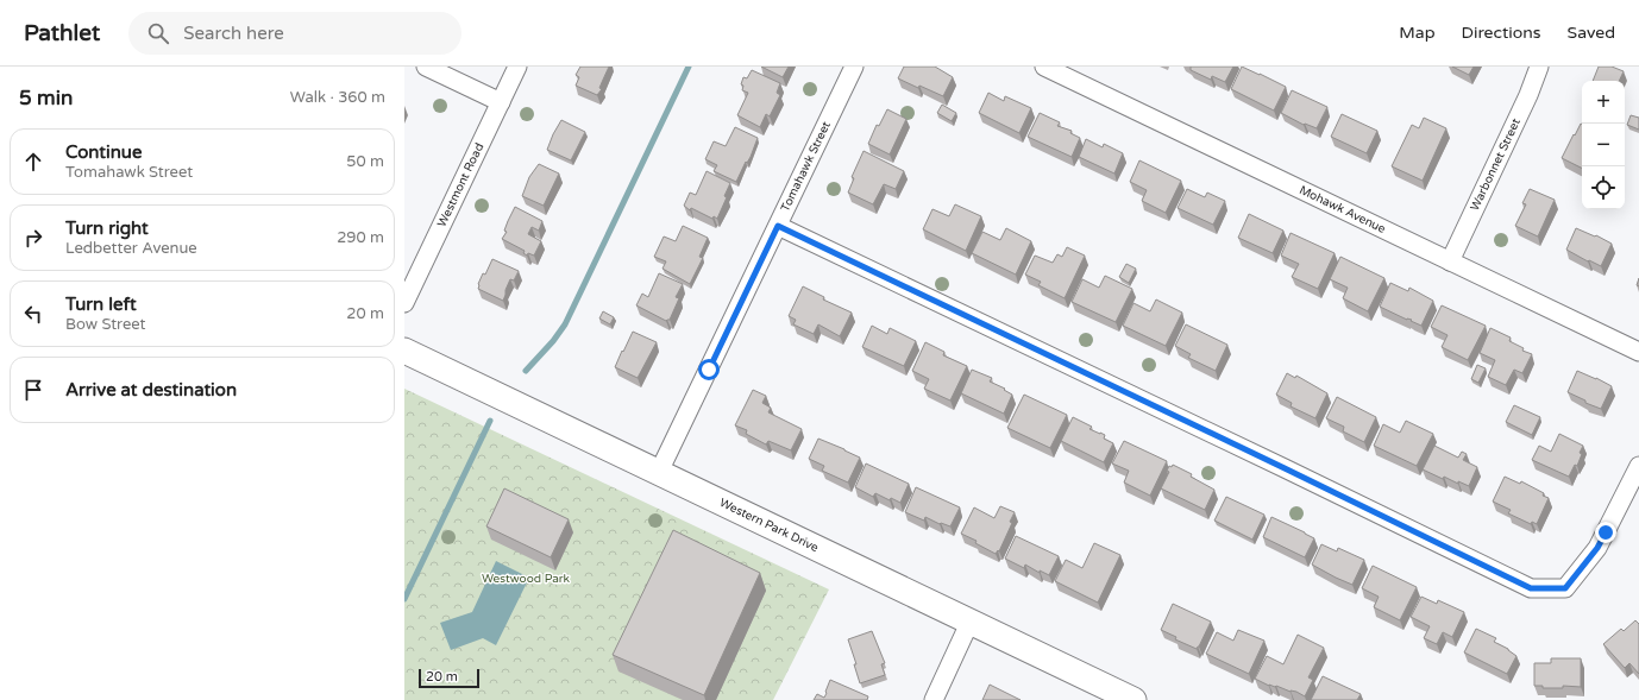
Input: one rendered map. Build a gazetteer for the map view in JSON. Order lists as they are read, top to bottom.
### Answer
{
  "streets": {
    "street": [
      "Warbonnet Street",
      "Tomahawk Street",
      "Westmont Road",
      "Mohawk Avenue",
      "Western Park Drive"
    ]
  },
  "crossings": [
    ["Warbonnet Street", "Mohawk Avenue"],
    ["Tomahawk Street", "Western Park Drive"]
  ],
  "parks": ["Westwood Park"],
  "scale_bar": "20 m",
  "page": {
    "header": "Pathlet",
    "search": "Search here",
    "nav": ["Map", "Directions", "Saved"],
    "heading": ["5 min", "Walk · 360 m"],
    "map_buttons": ["+", "−"],
    "list": [
      ["Continue", "Tomahawk Street", "50 m"],
      ["Turn right", "Ledbetter Avenue", "290 m"],
      ["Turn left", "Bow Street", "20 m"],
      "Arrive at destination"
    ],
    "scale": "20 m"
  }
}
